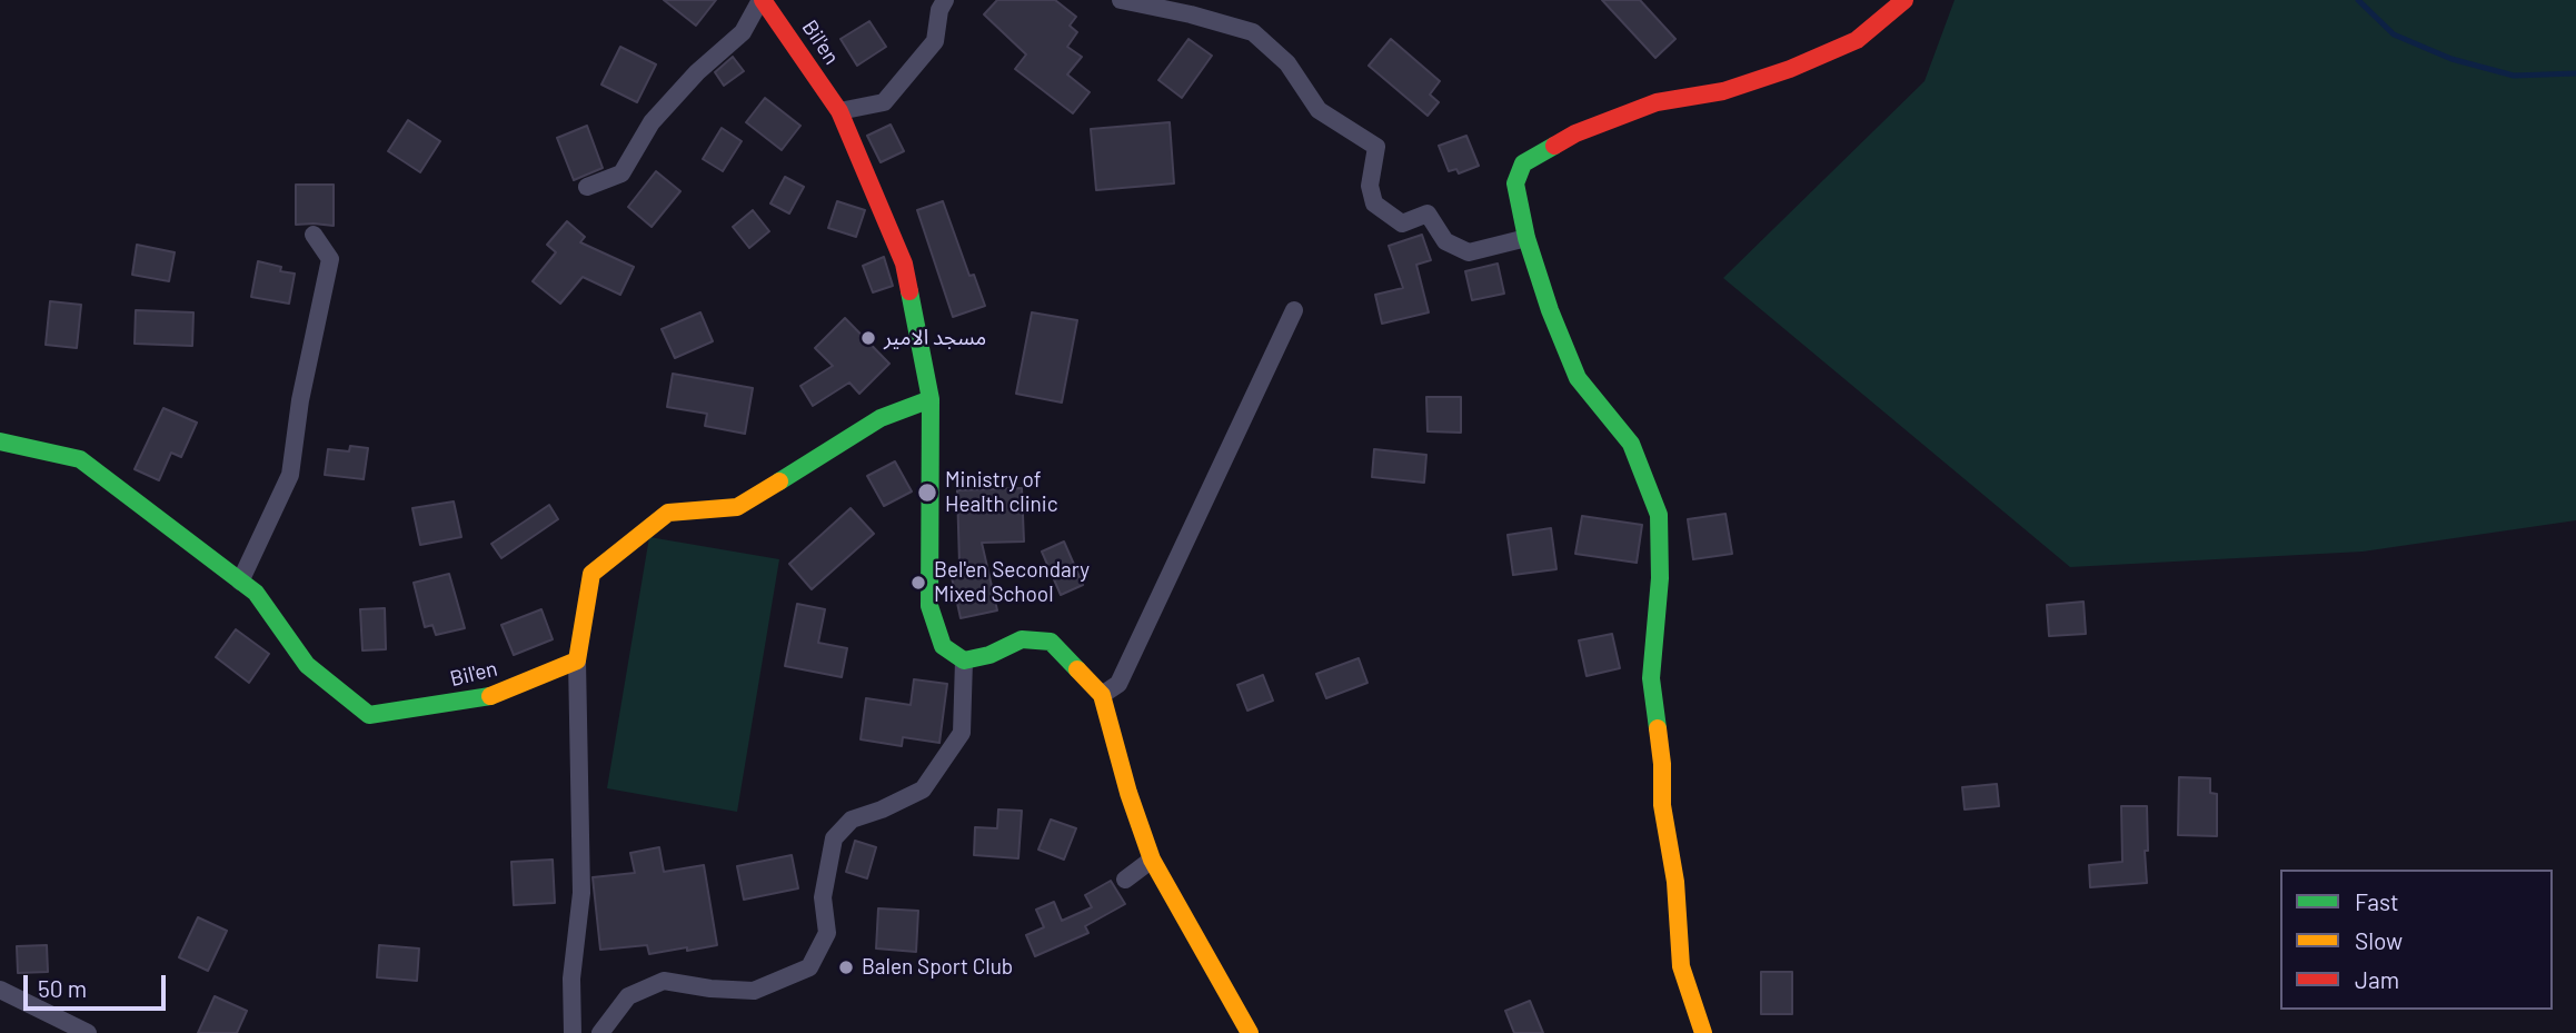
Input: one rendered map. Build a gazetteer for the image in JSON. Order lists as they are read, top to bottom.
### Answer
{
  "streets": {
    "street": ["Bil'en"]
  },
  "places": [
    "مسجد الامير",
    "Ministry of Health clinic",
    "Bel'en Secondary Mixed School",
    "Balen Sport Club"
  ],
  "legend": ["Fast", "Slow", "Jam"],
  "scale_bar": "50 m"
}
